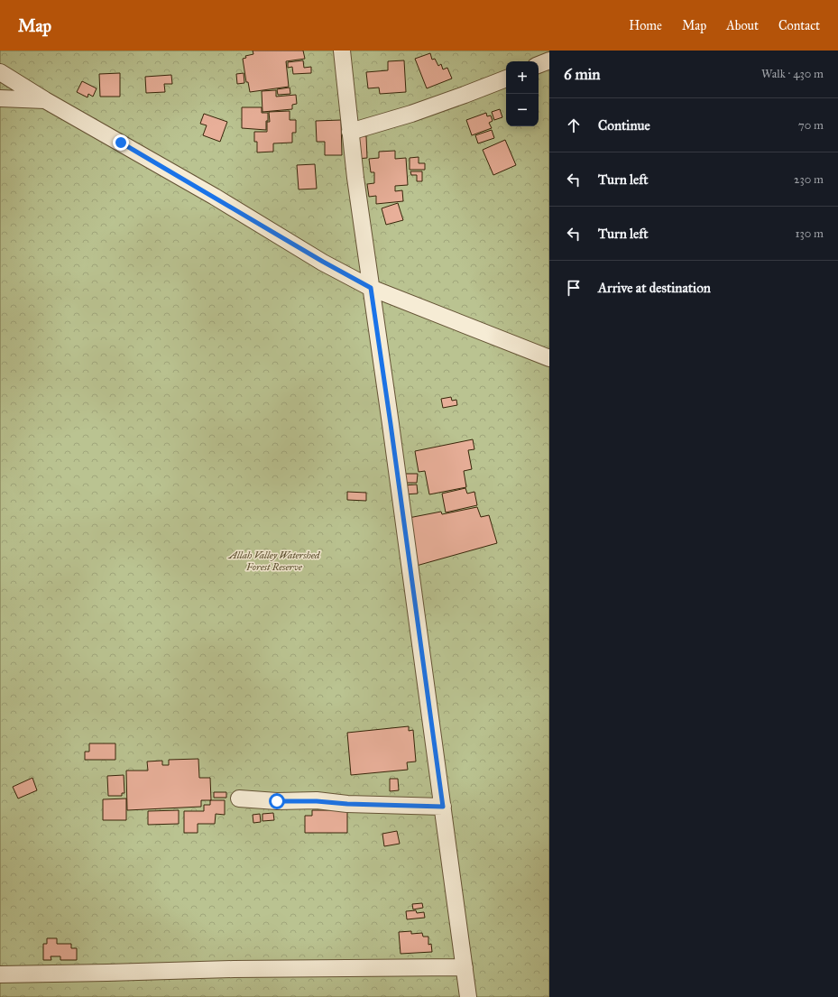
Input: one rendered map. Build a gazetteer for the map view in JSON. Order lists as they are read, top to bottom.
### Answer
{
  "parks": ["Allah Valley Watershed Forest Reserve"],
  "page": {
    "header": "Map",
    "nav": [
      "Home",
      "Map",
      "About",
      "Contact"
    ],
    "heading": ["6 min", "Walk · 430 m"],
    "map_buttons": ["+", "−"],
    "list": [
      ["Continue", "70 m"],
      ["Turn left", "230 m"],
      ["Turn left", "130 m"],
      "Arrive at destination"
    ]
  }
}
